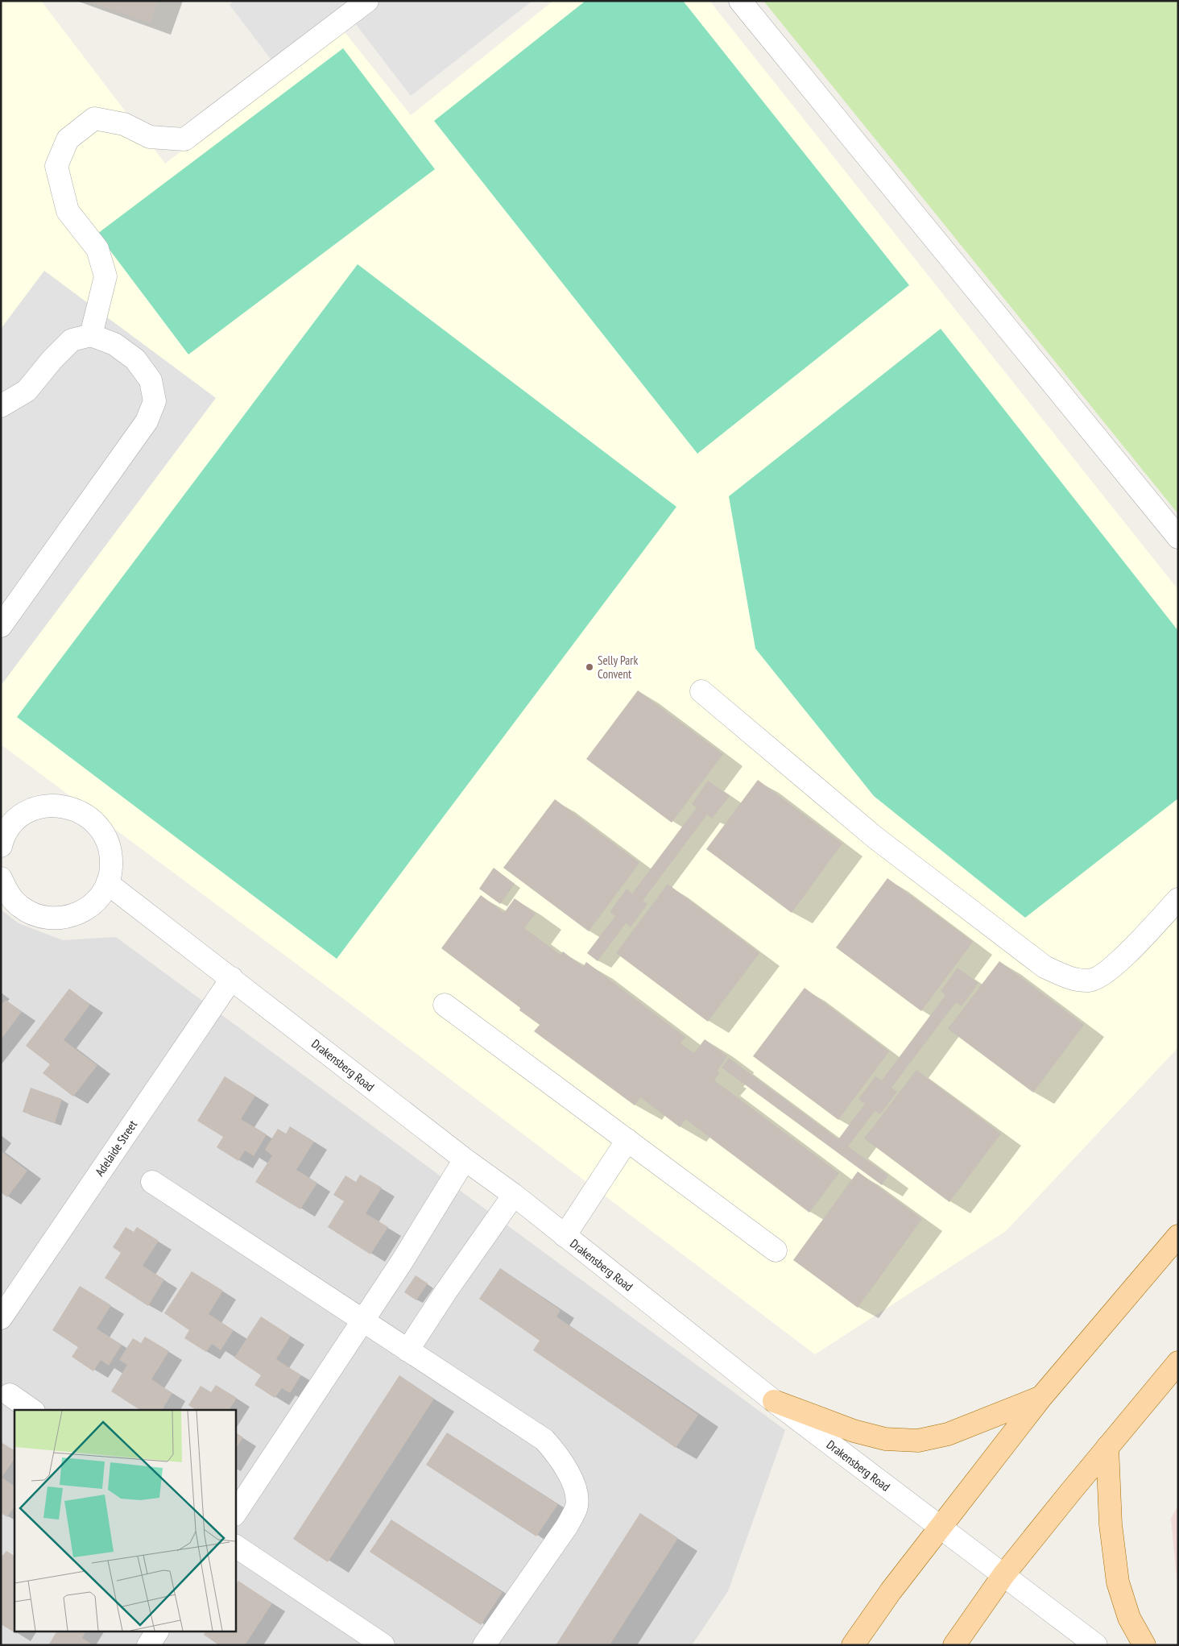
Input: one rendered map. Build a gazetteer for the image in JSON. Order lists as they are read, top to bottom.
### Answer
{
  "streets": {
    "street": ["Drakensberg Road", "Adelaide Street"]
  },
  "crossings": [
    ["Drakensberg Road", "Adelaide Street"]
  ],
  "places": ["Selly Park Convent"]
}
